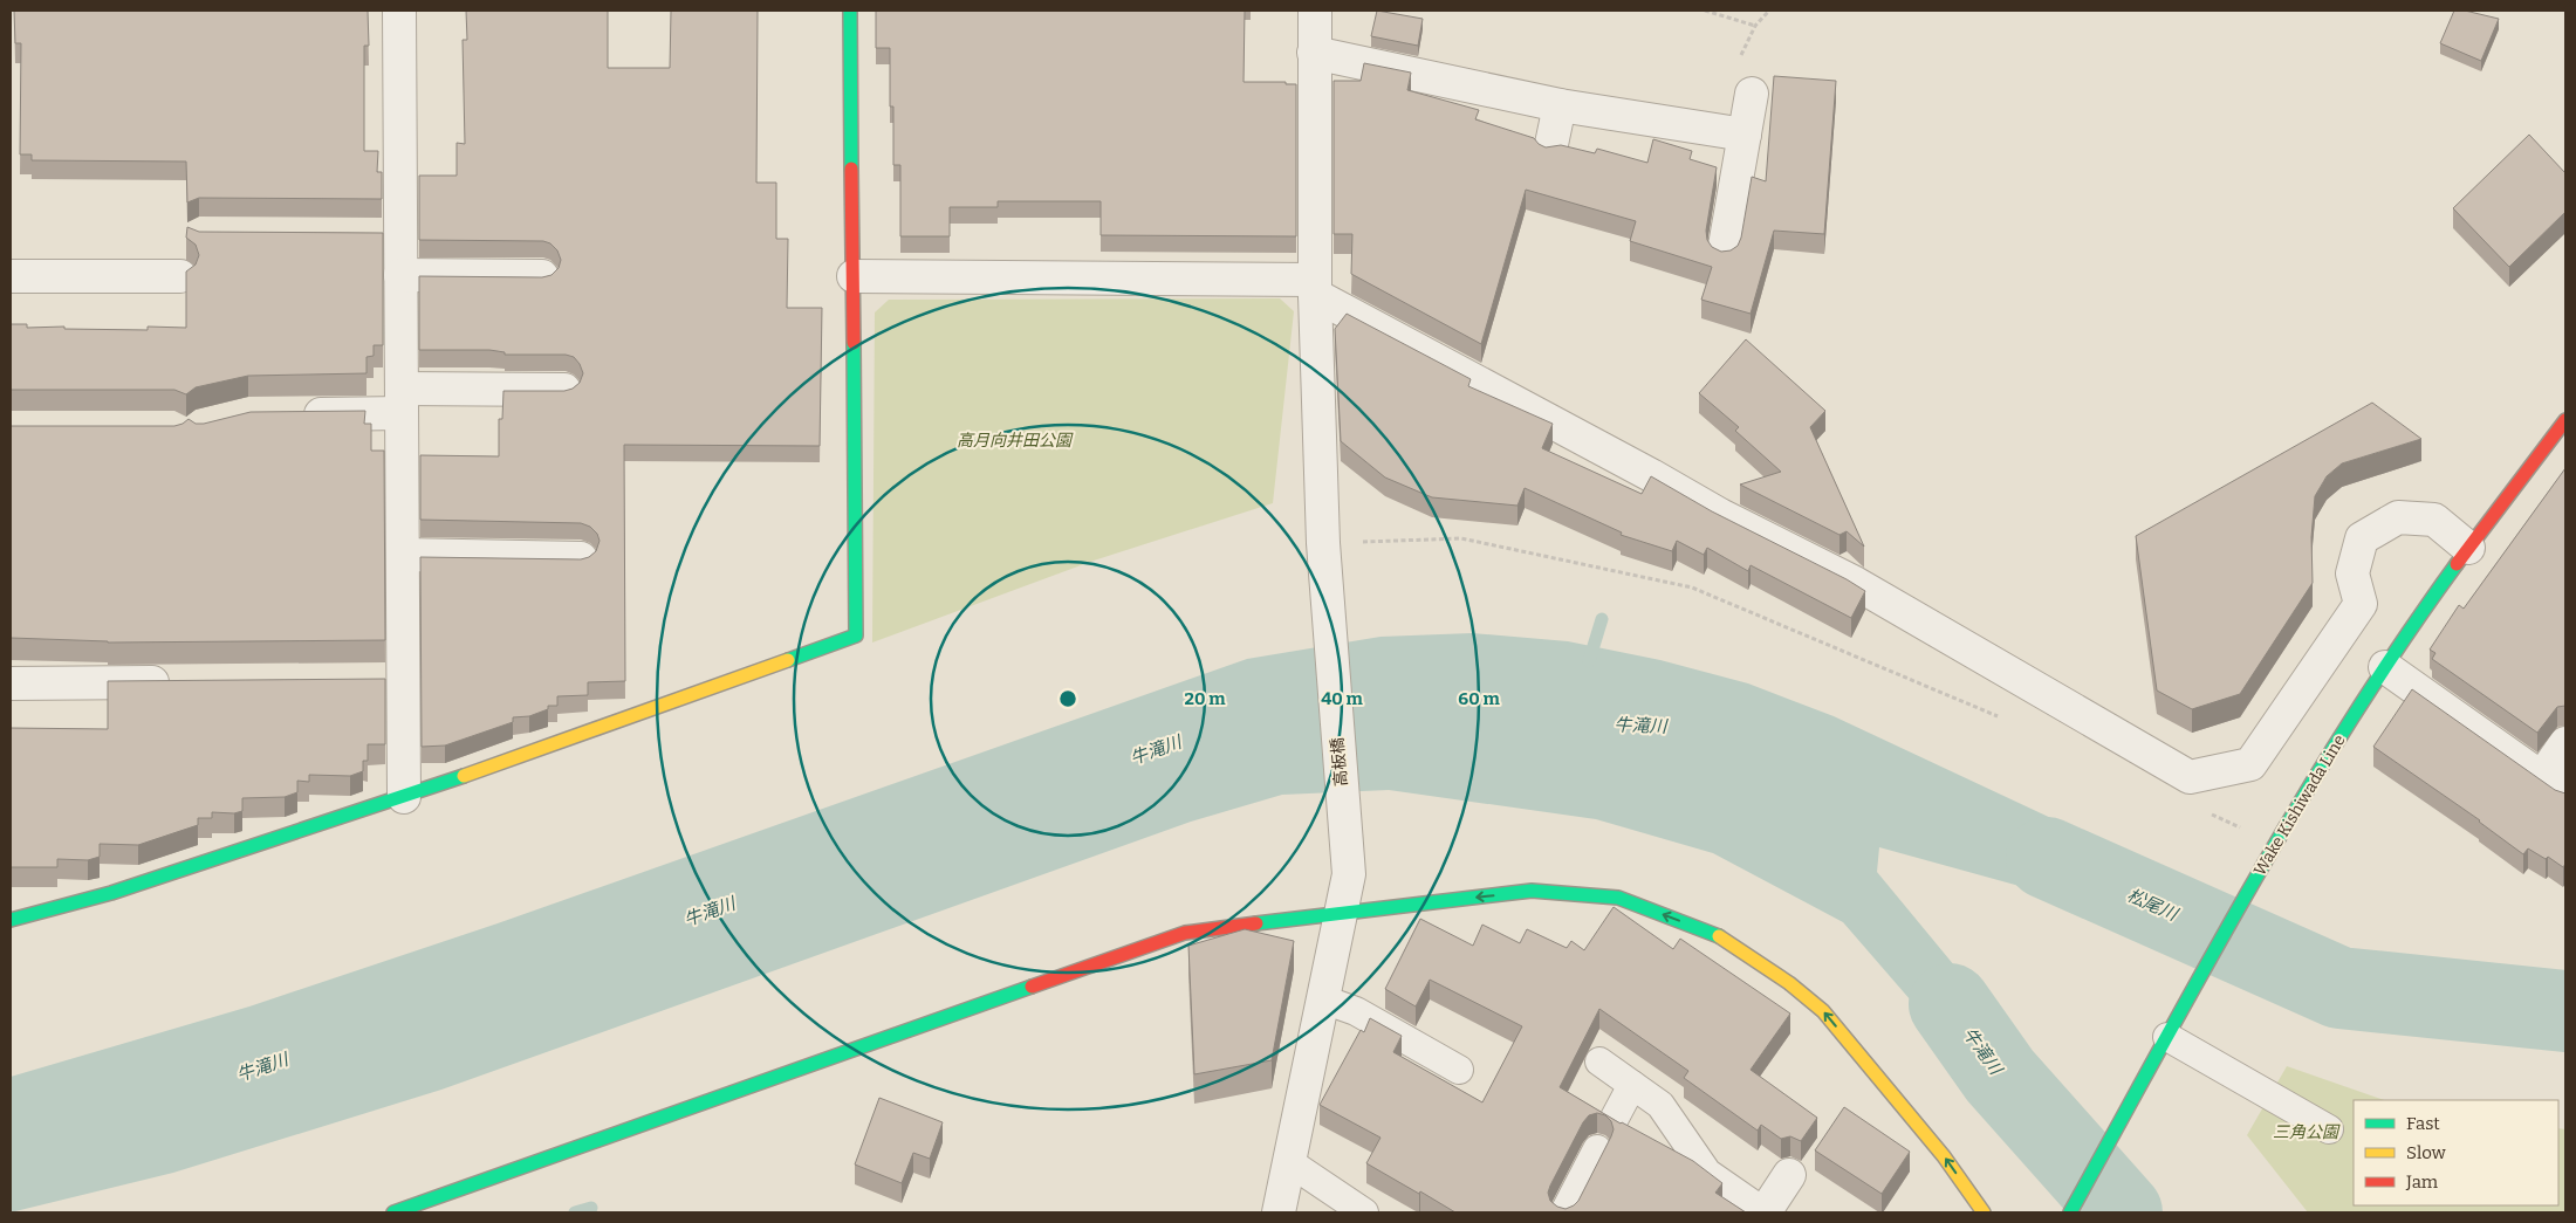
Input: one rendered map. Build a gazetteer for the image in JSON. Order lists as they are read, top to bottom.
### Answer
{
  "streets": {
    "street": ["高板橋", "Wake Kishiwada Line"]
  },
  "water": ["牛滝川", "松尾川"],
  "parks": ["高月向井田公園", "三角公園"],
  "legend": ["Fast", "Slow", "Jam"],
  "rings": ["20 m", "40 m", "60 m"]
}
